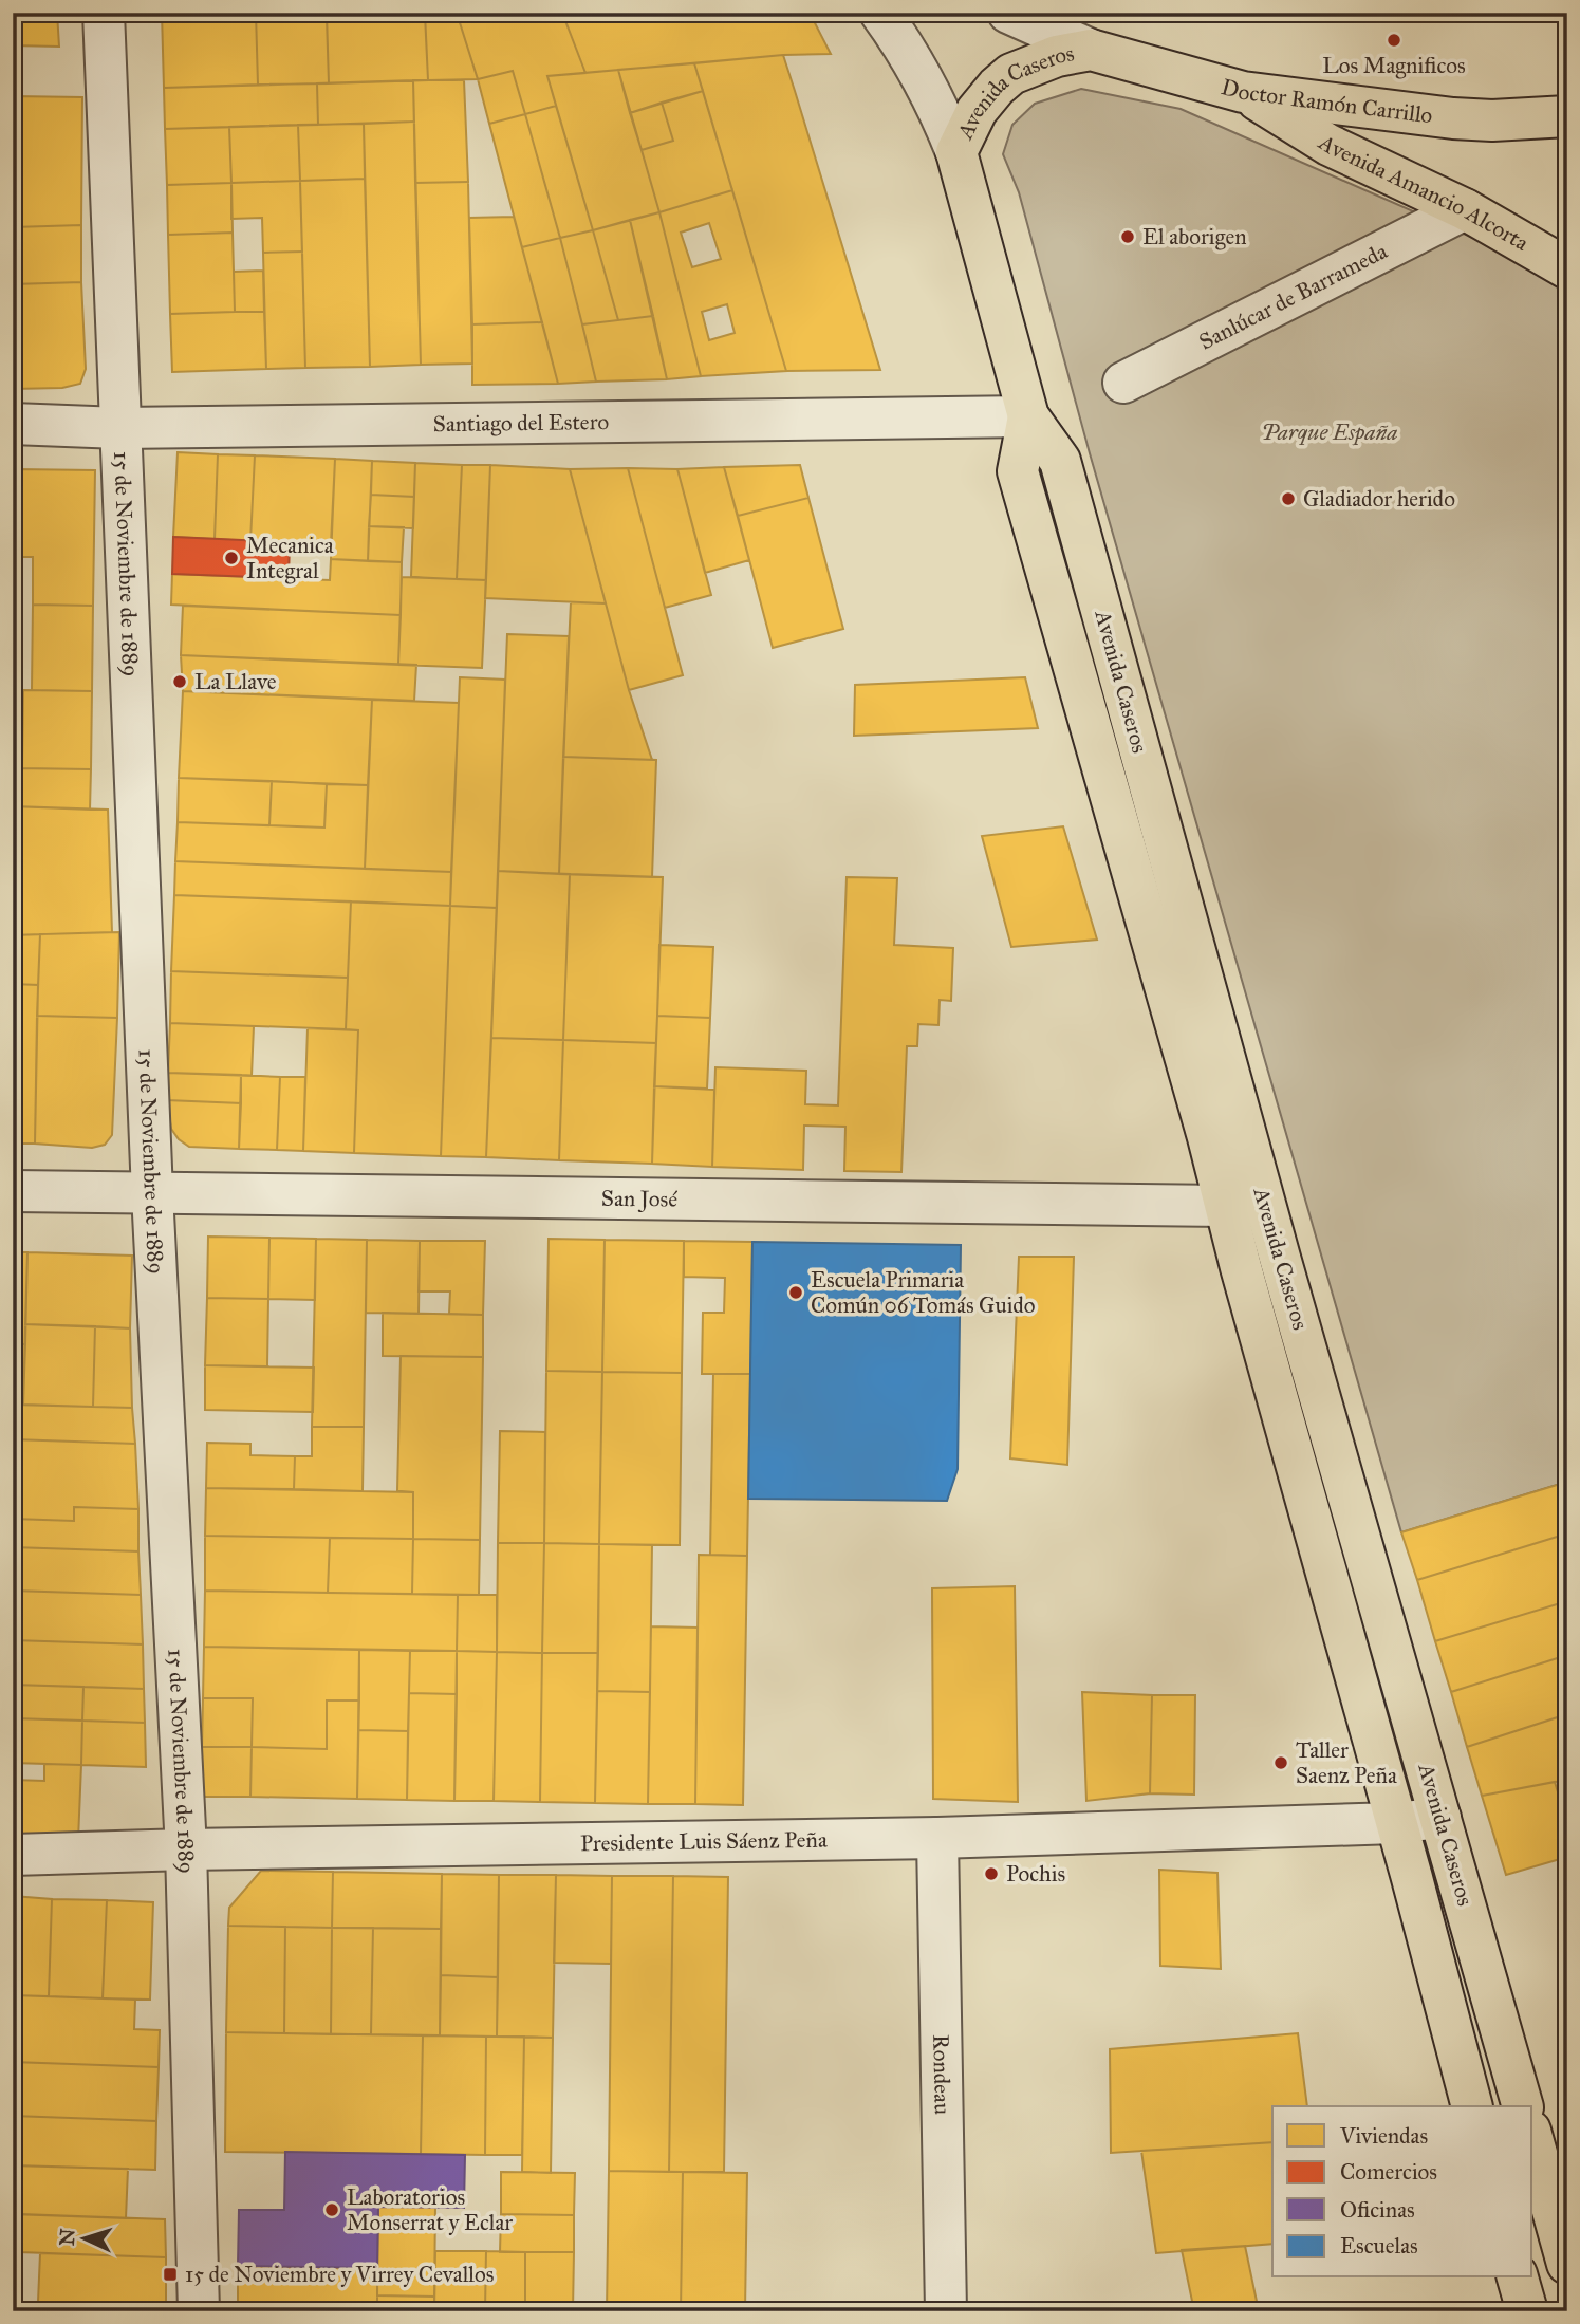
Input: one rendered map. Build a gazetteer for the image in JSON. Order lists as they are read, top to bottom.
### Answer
{
  "streets": {
    "main road": ["Avenida Caseros", "Doctor Ramón Carrillo", "Avenida Amancio Alcorta"],
    "street": [
      "Sanlúcar de Barrameda",
      "Santiago del Estero",
      "15 de Noviembre de 1889",
      "San José",
      "Presidente Luis Sáenz Peña",
      "Rondeau"
    ]
  },
  "crossings": [
    ["Avenida Caseros", "Doctor Ramón Carrillo"],
    ["Avenida Caseros", "Santiago del Estero"],
    ["Avenida Caseros", "San José"],
    ["Avenida Caseros", "Presidente Luis Sáenz Peña"],
    ["Doctor Ramón Carrillo", "Avenida Amancio Alcorta"],
    ["Avenida Amancio Alcorta", "Sanlúcar de Barrameda"],
    ["Santiago del Estero", "15 de Noviembre de 1889"],
    ["15 de Noviembre de 1889", "San José"],
    ["15 de Noviembre de 1889", "Presidente Luis Sáenz Peña"],
    ["Presidente Luis Sáenz Peña", "Rondeau"]
  ],
  "parks": ["Parque España"],
  "places": {
    "other": [
      "Los Magnificos",
      "El aborigen",
      "Gladiador herido",
      "Mecanica Integral",
      "La Llave",
      "Escuela Primaria Común 06 Tomás Guido",
      "Taller Saenz Peña",
      "Pochis",
      "Laboratorios Monserrat y Eclar"
    ],
    "transit": ["15 de Noviembre y Virrey Cevallos"]
  },
  "legend": [
    "Viviendas",
    "Comercios",
    "Oficinas",
    "Escuelas"
  ],
  "north": "left"
}
